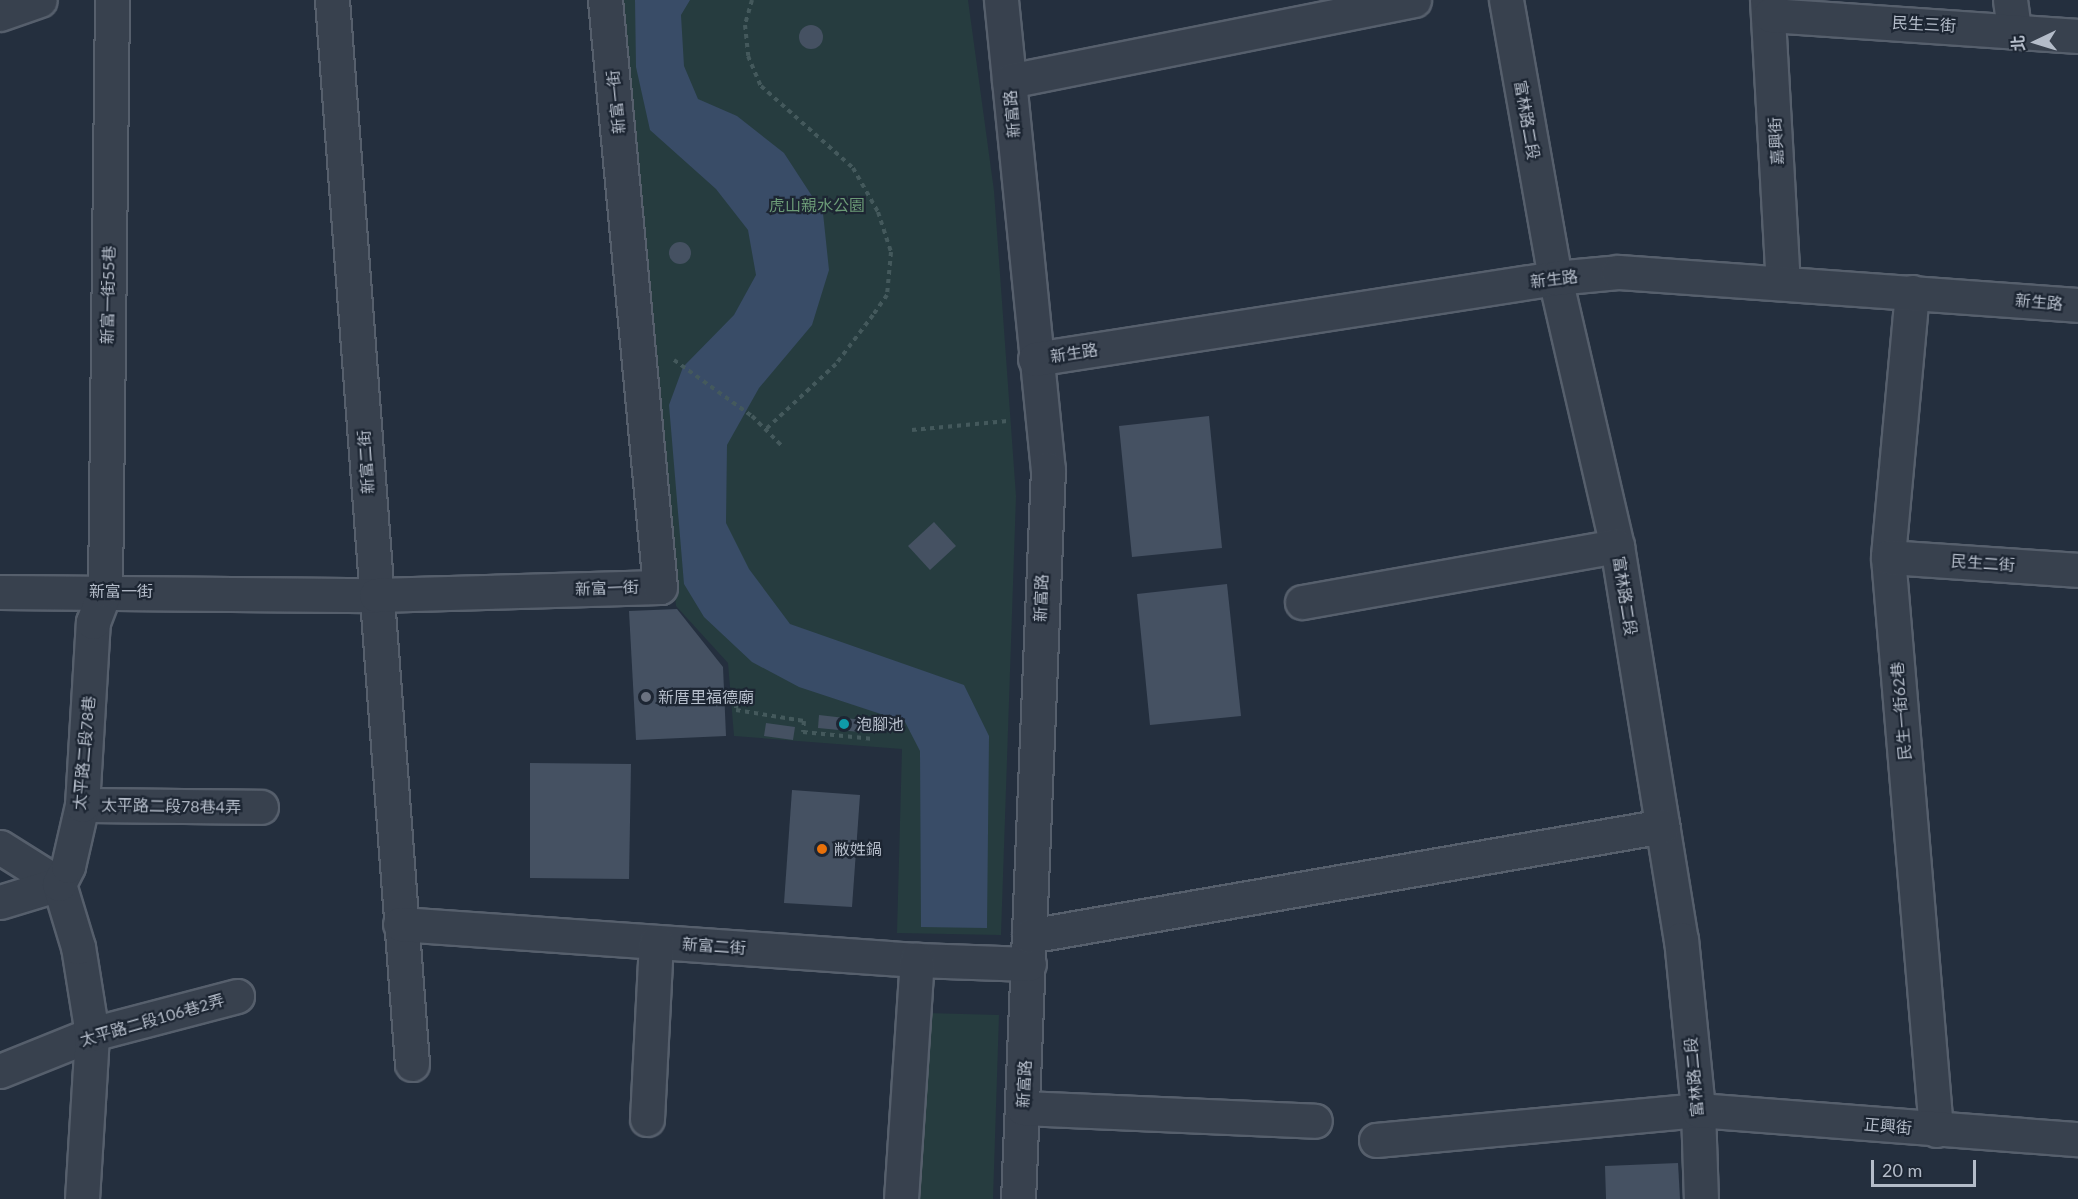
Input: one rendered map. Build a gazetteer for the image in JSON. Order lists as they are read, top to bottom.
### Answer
{
  "streets": {
    "street": [
      "民生三街",
      "新富一街",
      "新富路",
      "富林路二段",
      "嘉興街",
      "新生路",
      "新富一街55巷",
      "新富二街",
      "民生二街",
      "民生一街62巷",
      "太平路二段78巷",
      "太平路二段78巷4弄",
      "太平路二段106巷2弄",
      "正興街"
    ]
  },
  "crossings": [
    ["民生三街", "嘉興街"],
    ["新富一街", "新富一街55巷"],
    ["新富一街", "新富二街"],
    ["新富一街", "太平路二段78巷"],
    ["新富路", "新生路"],
    ["新富路", "新富二街"],
    ["富林路二段", "新生路"],
    ["富林路二段", "新富二街"],
    ["富林路二段", "正興街"],
    ["嘉興街", "新生路"],
    ["新生路", "民生一街62巷"],
    ["新富一街55巷", "太平路二段78巷"],
    ["民生二街", "民生一街62巷"],
    ["民生一街62巷", "正興街"],
    ["太平路二段78巷", "太平路二段78巷4弄"]
  ],
  "parks": ["虎山親水公園"],
  "places": ["新厝里福德廟", "泡腳池", "敝姓鍋"],
  "scale_bar": "20 m",
  "north": "left"
}
